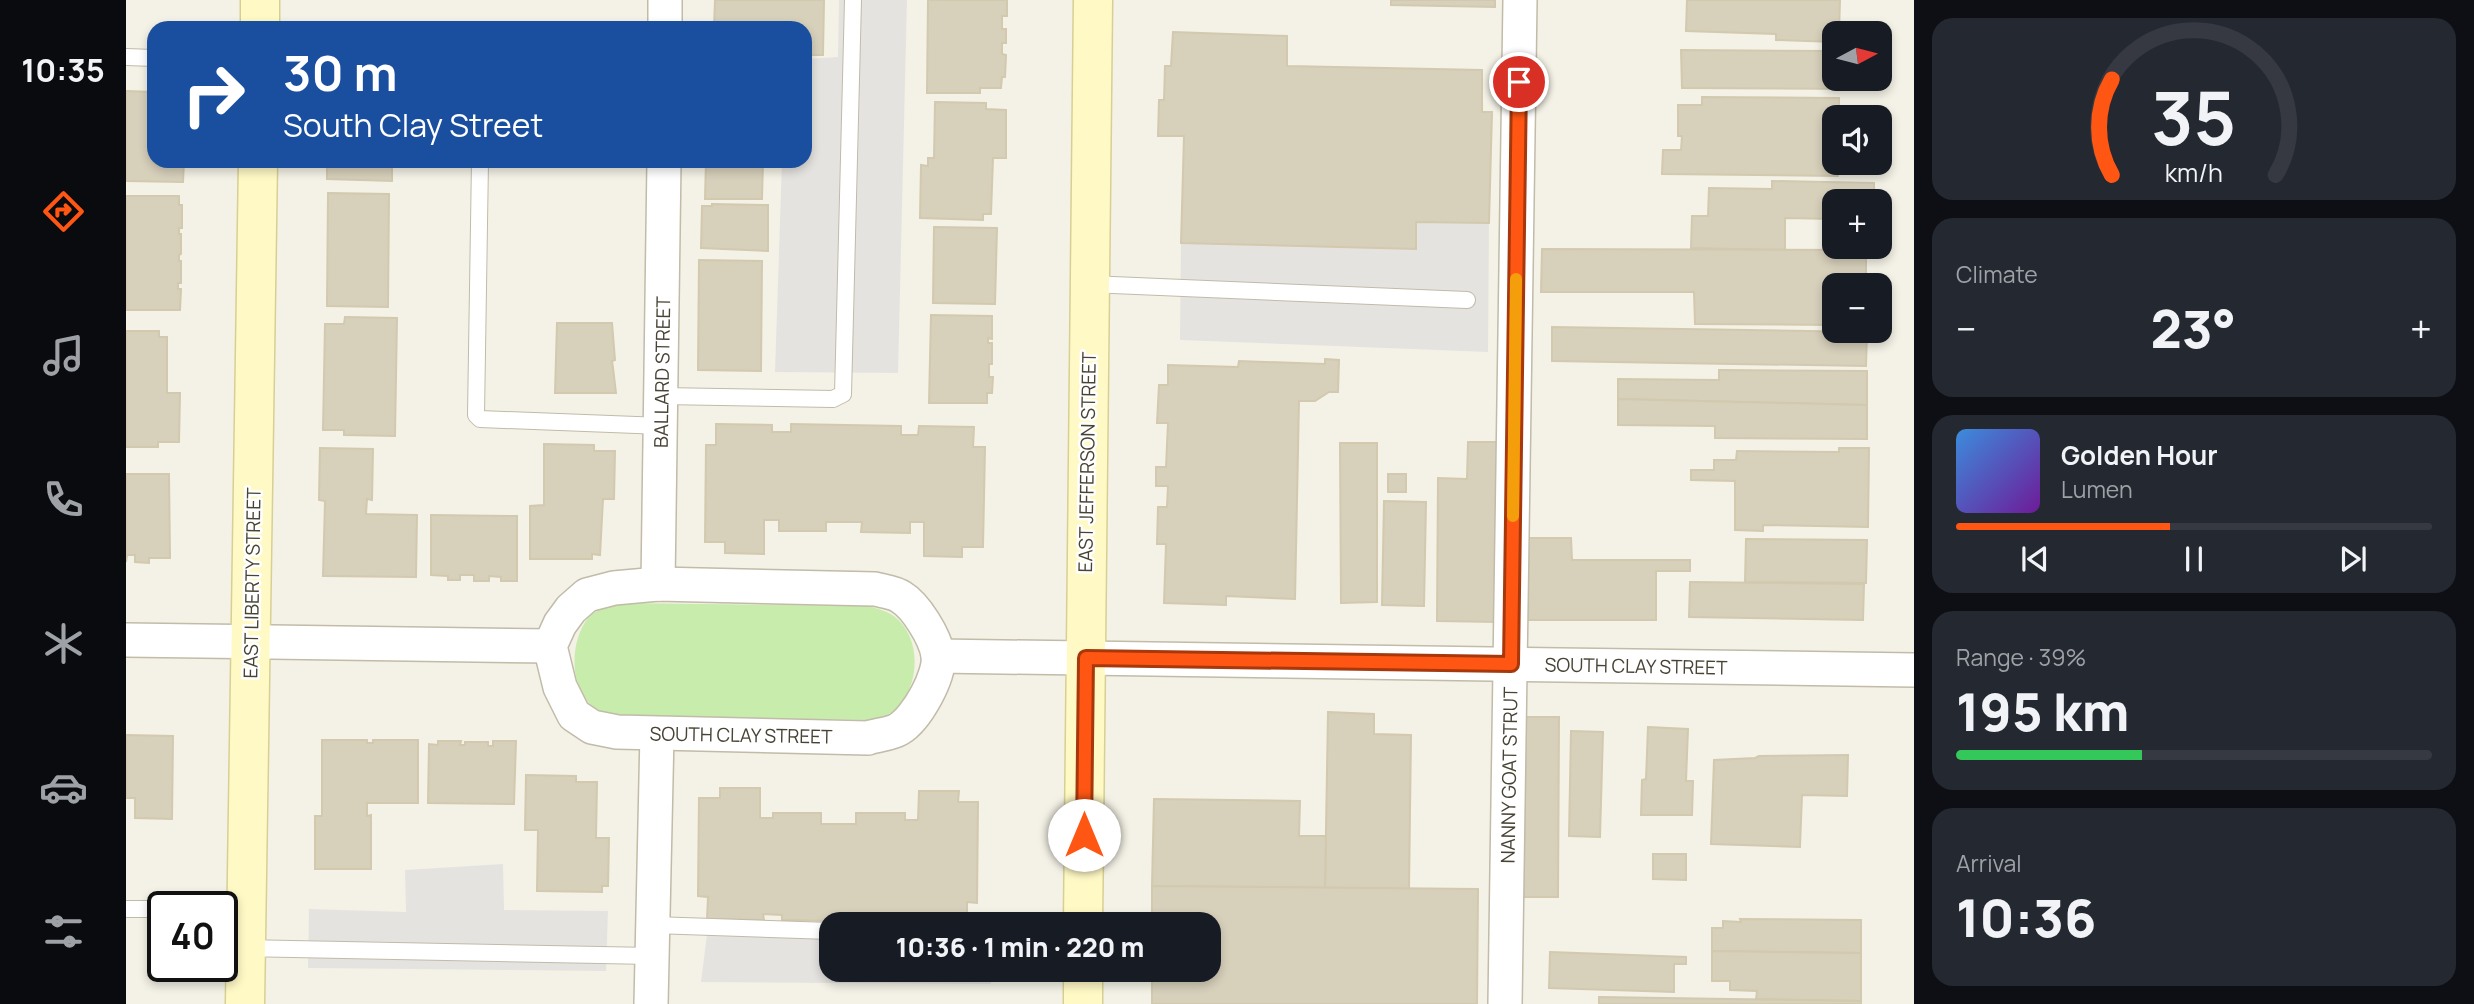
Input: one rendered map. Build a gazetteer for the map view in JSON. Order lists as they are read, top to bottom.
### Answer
{
  "streets": {
    "street": [
      "BALLARD STREET",
      "EAST JEFFERSON STREET",
      "EAST LIBERTY STREET",
      "SOUTH CLAY STREET",
      "NANNY GOAT STRUT"
    ]
  },
  "crossings": [
    ["EAST JEFFERSON STREET", "SOUTH CLAY STREET"],
    ["SOUTH CLAY STREET", "NANNY GOAT STRUT"]
  ],
  "north": "right",
  "page": {
    "tabs": "10:35",
    "map_buttons": ["+", "−"],
    "turn": ["30 m", "South Clay Street"],
    "tile": [
      "Climate",
      ["Range · 39%", "195 km"],
      ["Arrival", "10:36"]
    ],
    "heat": ["−", "23°", "+"],
    "song": ["Golden Hour", "Lumen"],
    "limit": "40",
    "trip": "10:36 · 1 min · 220 m",
    "gauge": ["35", "km/h"]
  }
}
